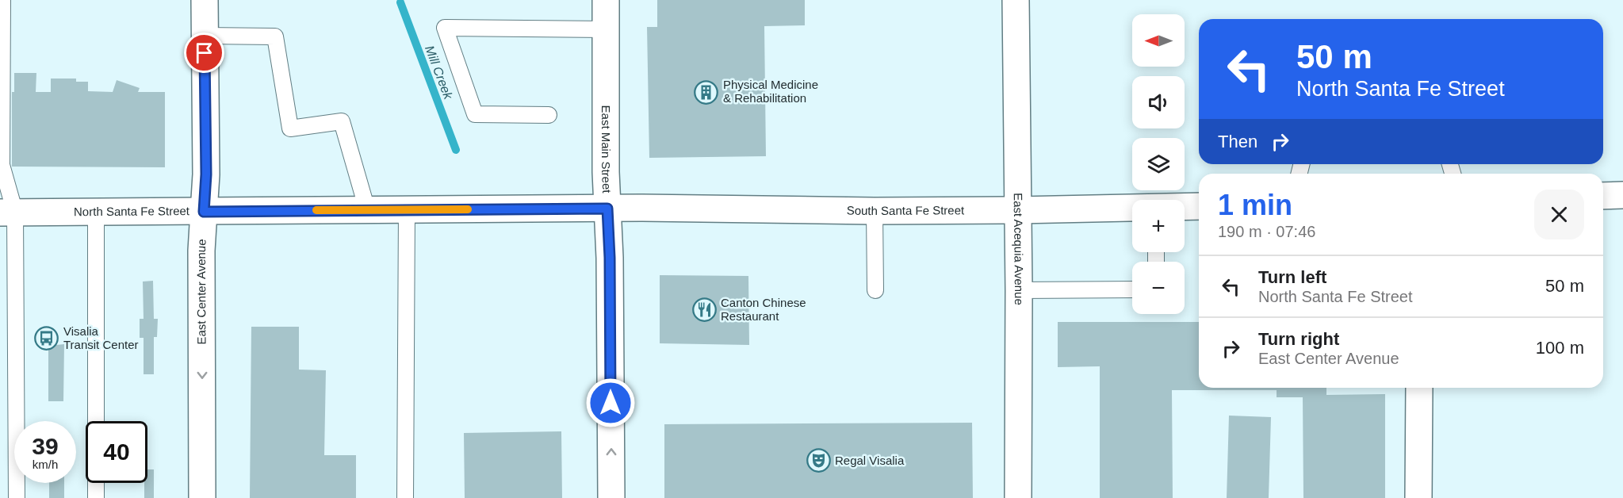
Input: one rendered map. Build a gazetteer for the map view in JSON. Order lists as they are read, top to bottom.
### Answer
{
  "streets": {
    "street": [
      "East Main Street",
      "South Santa Fe Street",
      "North Santa Fe Street",
      "East Acequia Avenue",
      "East Center Avenue"
    ]
  },
  "crossings": [
    ["East Main Street", "South Santa Fe Street"],
    ["East Main Street", "North Santa Fe Street"],
    ["South Santa Fe Street", "North Santa Fe Street"],
    ["South Santa Fe Street", "East Acequia Avenue"],
    ["North Santa Fe Street", "East Center Avenue"]
  ],
  "one_way": ["East Main Street", "East Center Avenue"],
  "water": ["Mill Creek"],
  "places": {
    "building": ["Physical Medicine & Rehabilitation"],
    "restaurant": ["Canton Chinese Restaurant"],
    "bus stop": ["Visalia Transit Center"],
    "theatre": ["Regal Visalia"]
  },
  "north": "left",
  "page": {
    "map_buttons": ["+", "−"],
    "turn": ["50 m", "North Santa Fe Street"],
    "then": "Then",
    "heading": ["1 min", "190 m · 07:46"],
    "list": [
      {
        "name": "Turn left",
        "note": "North Santa Fe Street",
        "value": "50 m"
      },
      {
        "name": "Turn right",
        "note": "East Center Avenue",
        "value": "100 m"
      }
    ],
    "speed": "39 km/h",
    "limit": "40"
  }
}
